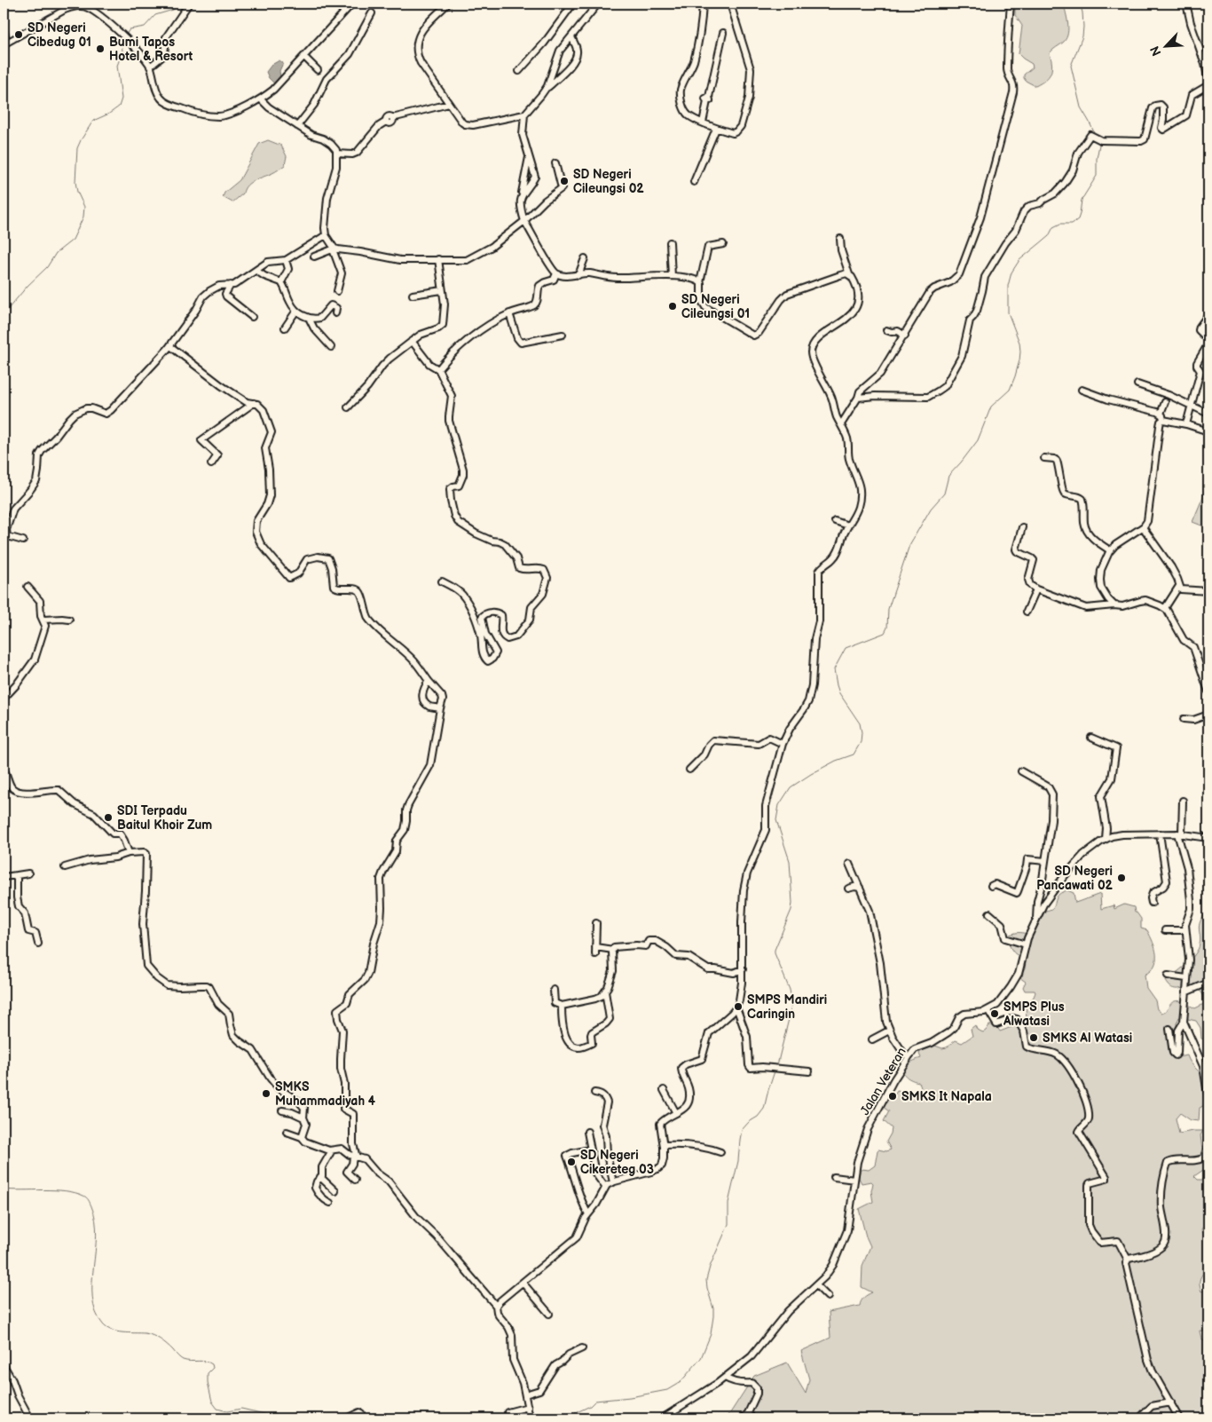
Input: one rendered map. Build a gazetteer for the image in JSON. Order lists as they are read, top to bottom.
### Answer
{
  "streets": {
    "street": ["Jalan Veteran"]
  },
  "places": [
    "SD Negeri Cibedug 01",
    "Bumi Tapos Hotel & Resort",
    "SD Negeri Cileungsi 02",
    "SD Negeri Cileungsi 01",
    "SDI Terpadu Baitul Khoir Zum",
    "SD Negeri Pancawati 02",
    "SMPS Mandiri Caringin",
    "SMPS Plus Alwatasi",
    "SMKS Al Watasi",
    "SMKS Muhammadiyah 4",
    "SMKS It Napala",
    "SD Negeri Cikereteg 03"
  ],
  "north": "bottom left"
}
